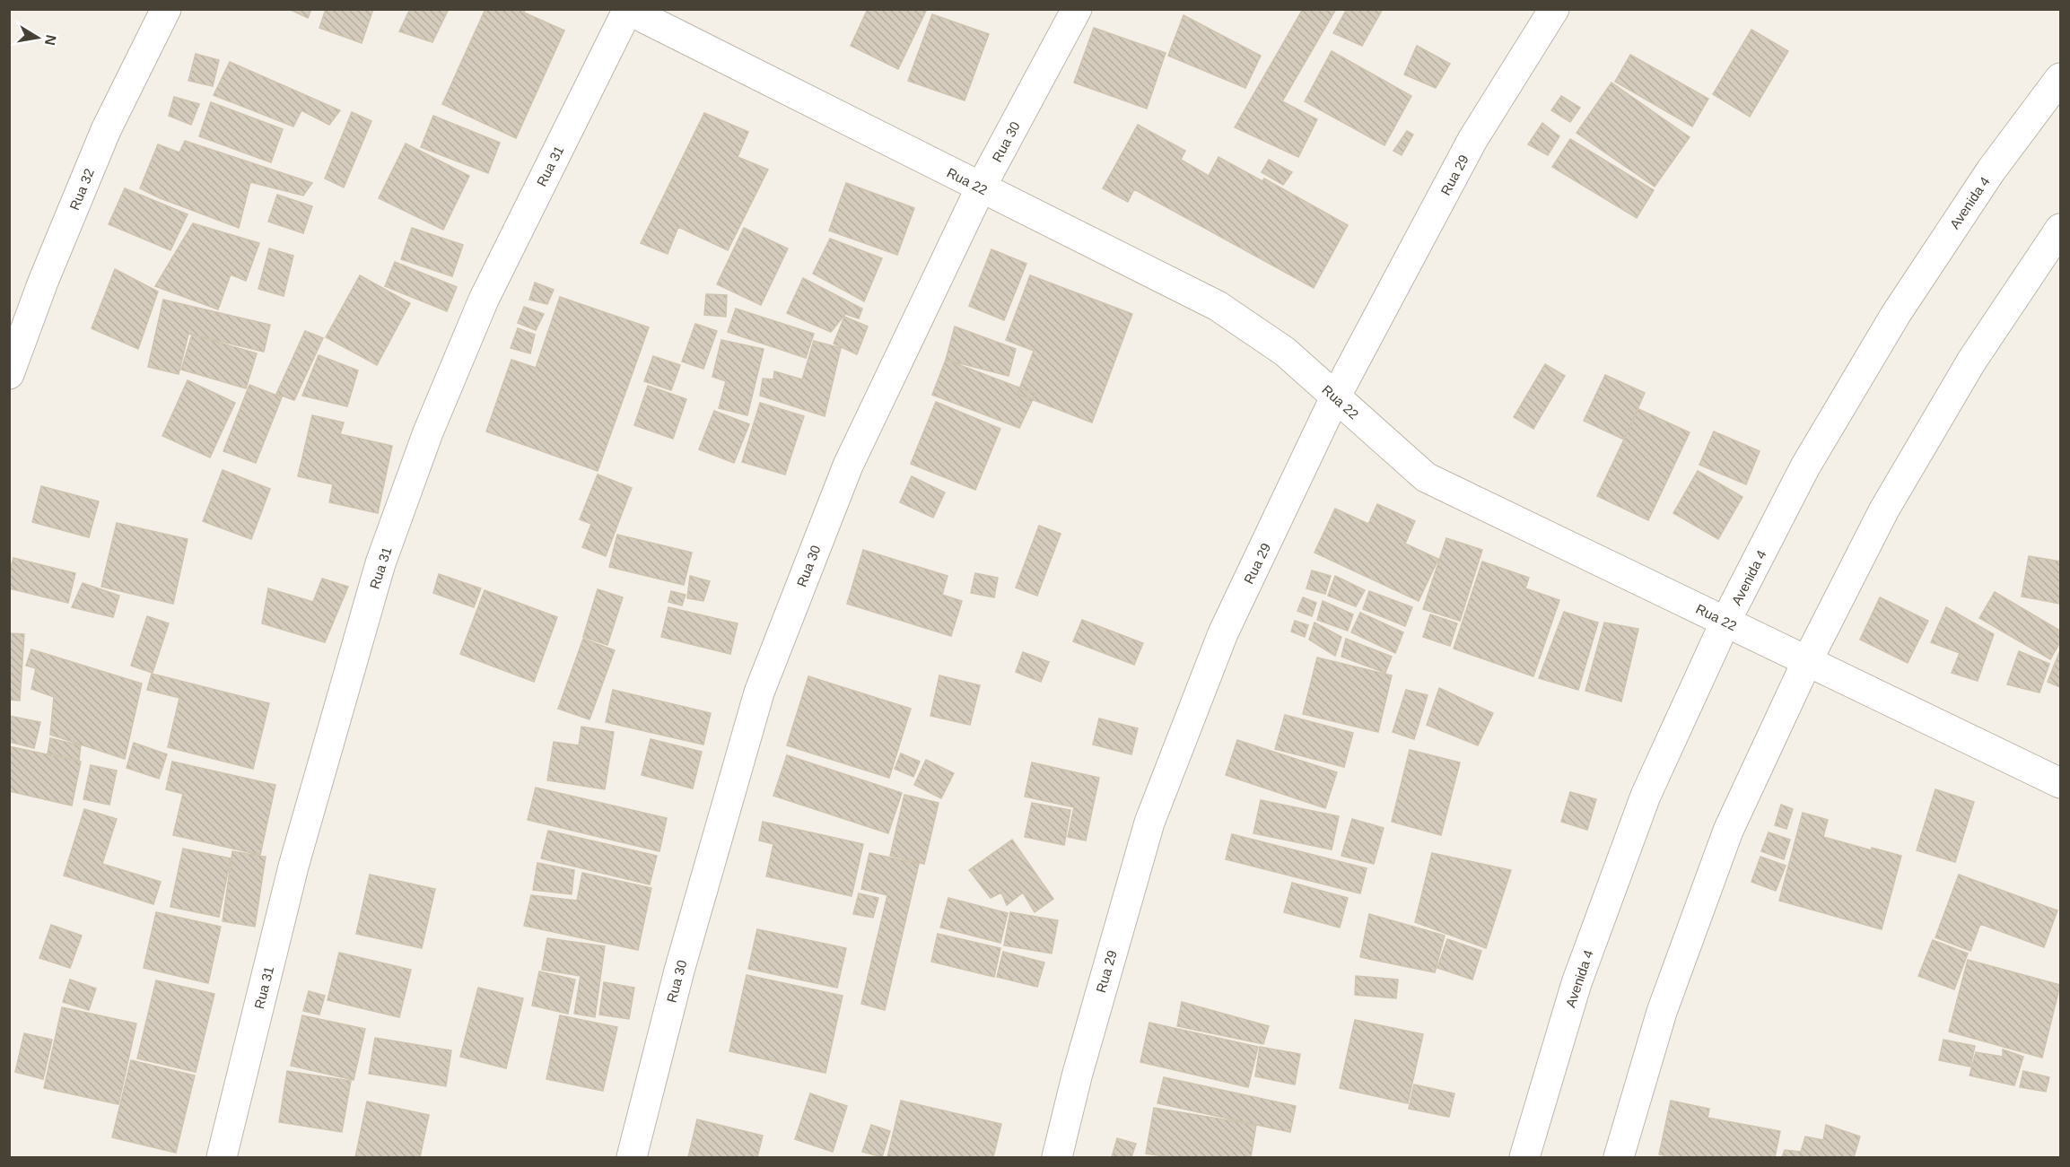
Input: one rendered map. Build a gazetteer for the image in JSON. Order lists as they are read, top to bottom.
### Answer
{
  "streets": {
    "street": [
      "Rua 30",
      "Rua 31",
      "Rua 29",
      "Rua 22",
      "Rua 32",
      "Avenida 4"
    ]
  },
  "crossings": [
    ["Rua 30", "Rua 22"],
    ["Rua 31", "Rua 22"],
    ["Rua 29", "Rua 22"],
    ["Rua 22", "Avenida 4"]
  ],
  "north": "right"
}
